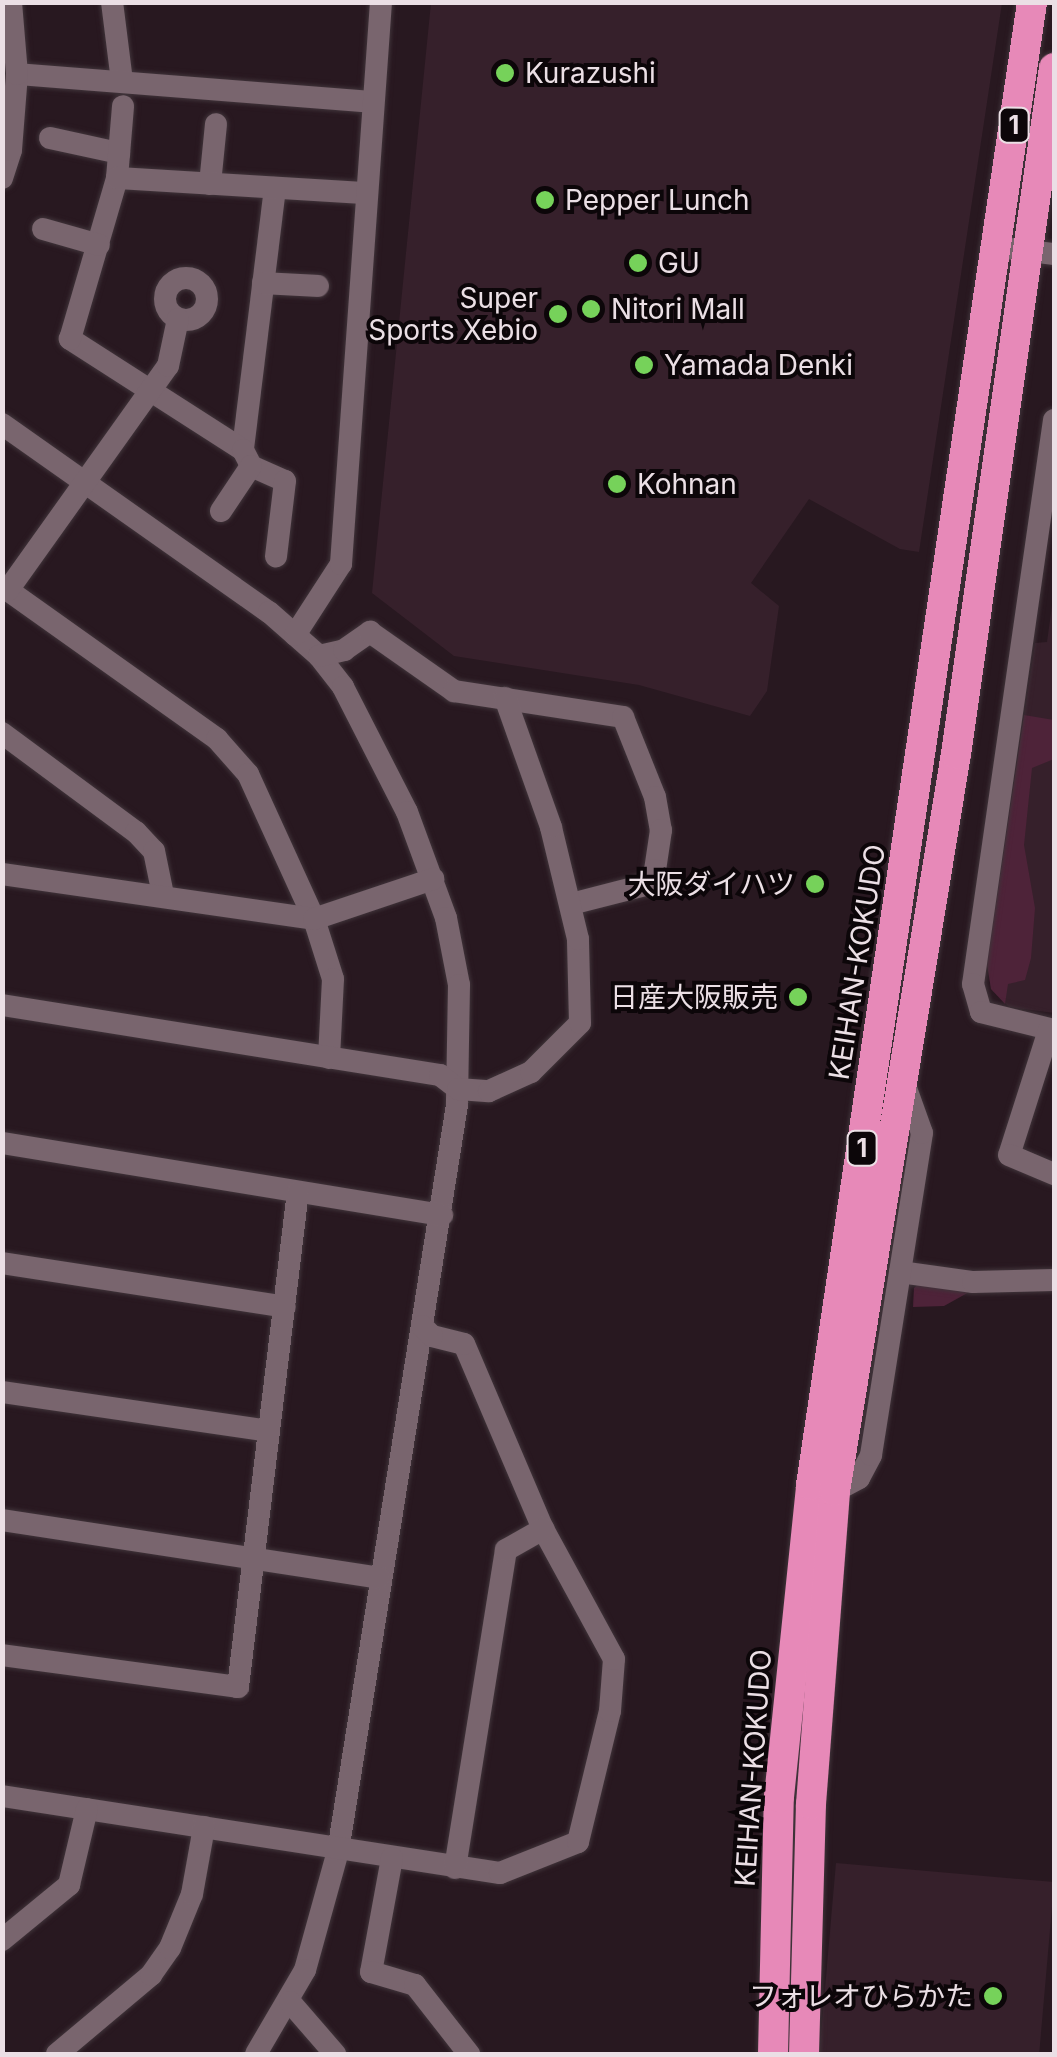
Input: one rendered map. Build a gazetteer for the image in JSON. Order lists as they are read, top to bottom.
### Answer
{
  "streets": {
    "highway": ["1", "KEIHAN-KOKUDO"]
  },
  "places": [
    "Kurazushi",
    "Pepper Lunch",
    "GU",
    "Nitori Mall",
    "Super Sports Xebio",
    "Yamada Denki",
    "Kohnan",
    "大阪ダイハツ",
    "日産大阪販売",
    "フォレオひらかた"
  ]
}
